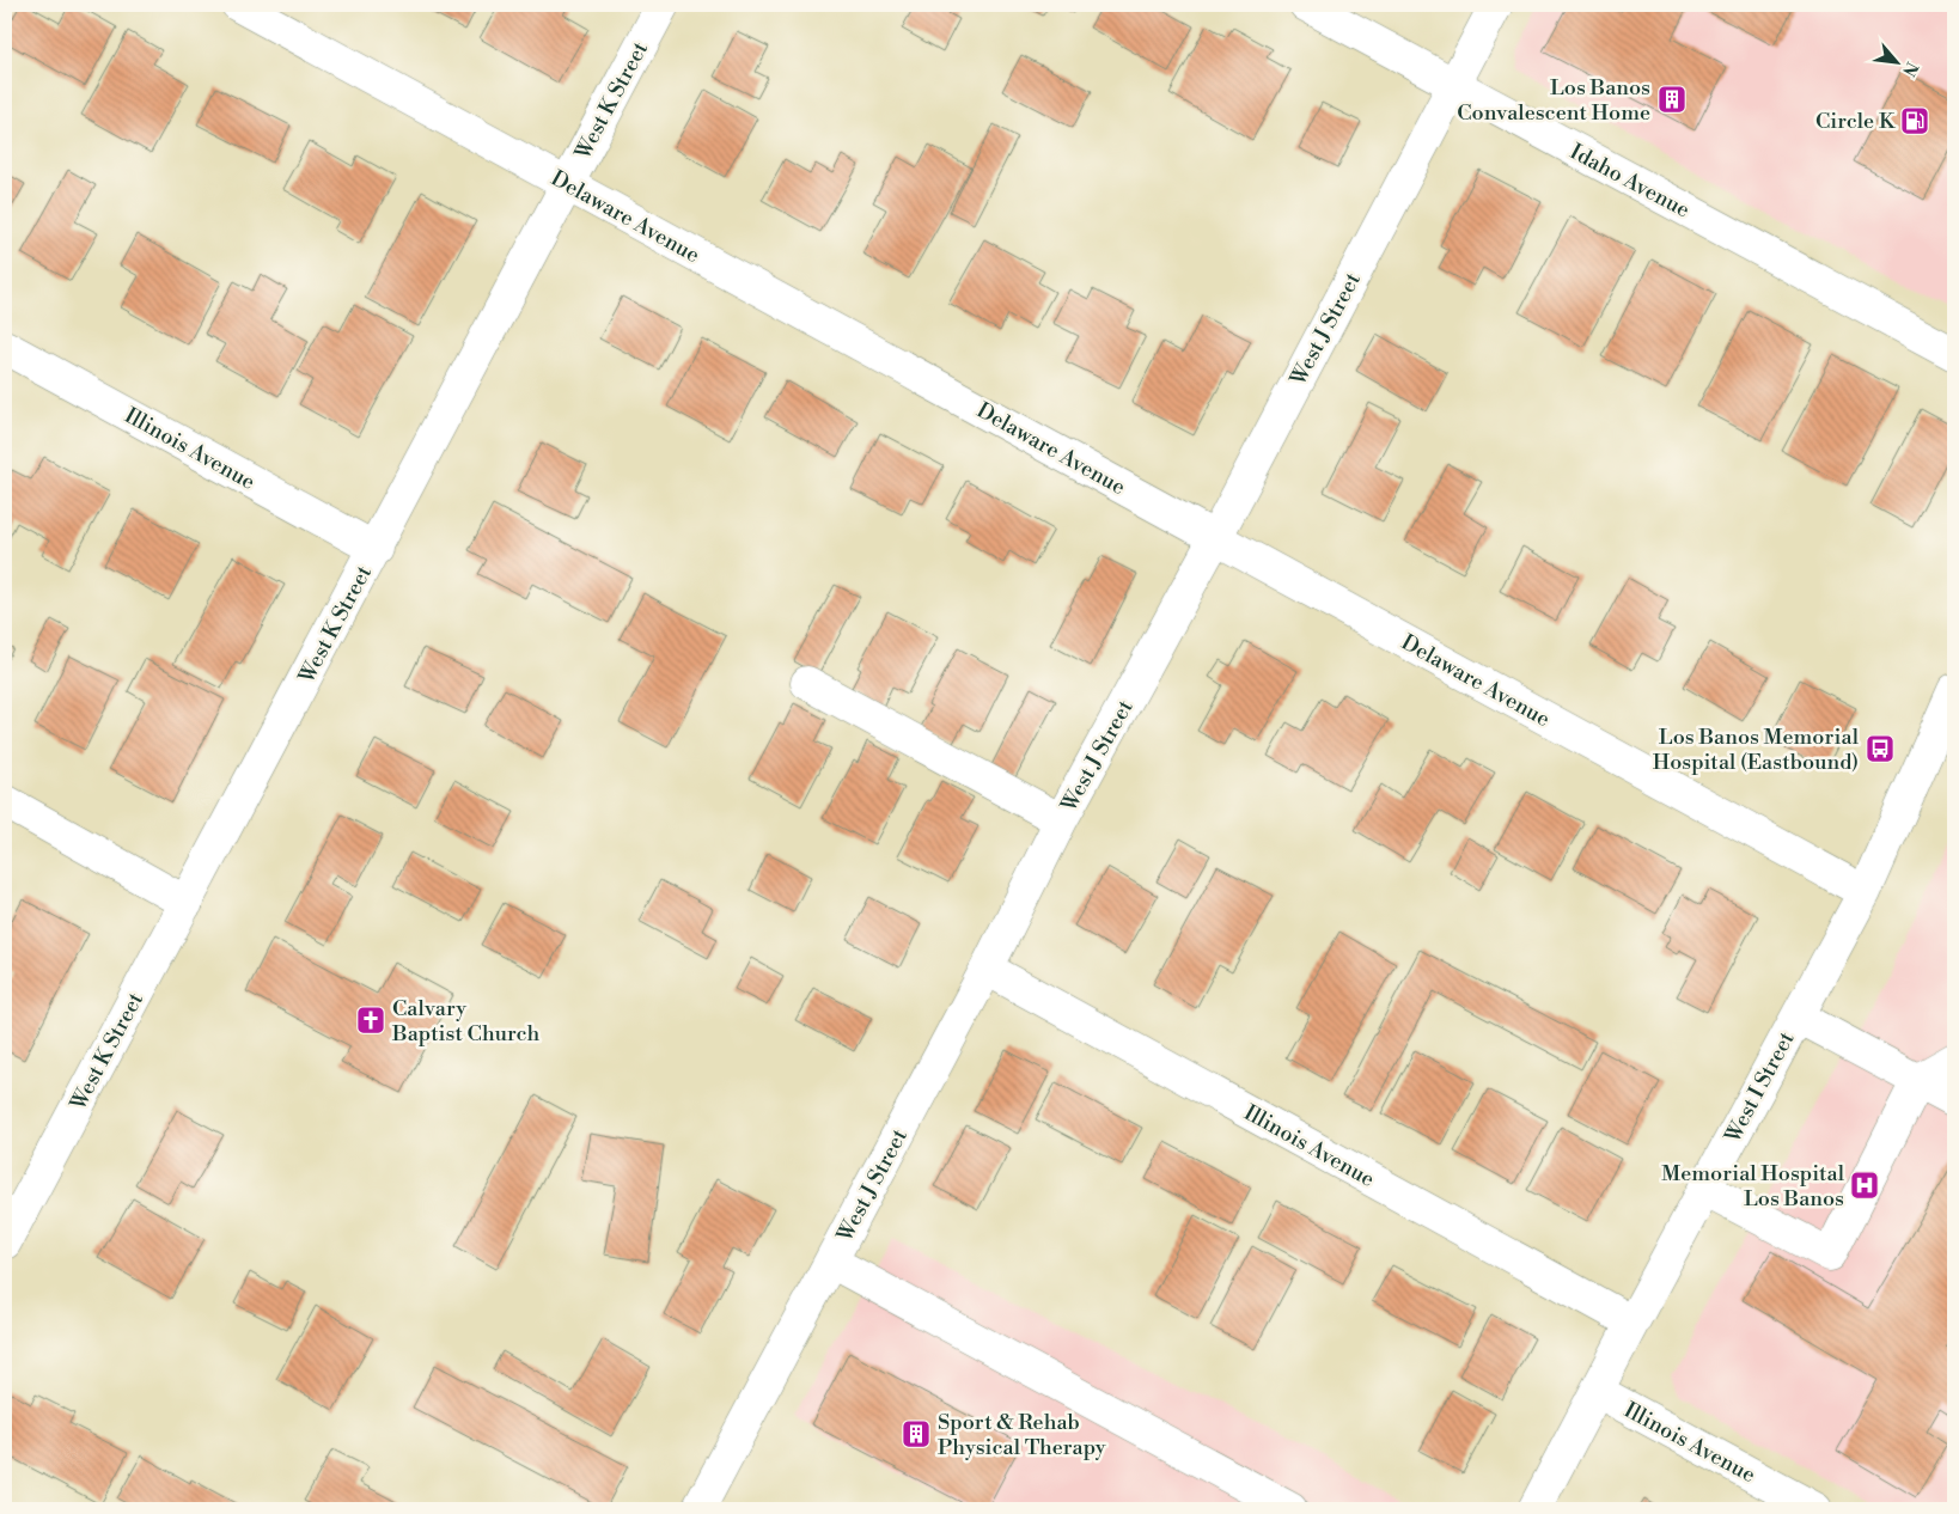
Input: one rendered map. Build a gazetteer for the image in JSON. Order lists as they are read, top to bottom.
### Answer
{
  "streets": {
    "street": [
      "West K Street",
      "Idaho Avenue",
      "Delaware Avenue",
      "West J Street",
      "Illinois Avenue",
      "West I Street"
    ]
  },
  "crossings": [
    ["West K Street", "Delaware Avenue"],
    ["West K Street", "Illinois Avenue"],
    ["Idaho Avenue", "West J Street"],
    ["Delaware Avenue", "West J Street"],
    ["Delaware Avenue", "West I Street"],
    ["West J Street", "Illinois Avenue"],
    ["Illinois Avenue", "West I Street"]
  ],
  "places": {
    "building": ["Los Banos Convalescent Home", "Sport & Rehab Physical Therapy"],
    "fuel station": ["Circle K"],
    "bus stop": ["Los Banos Memorial Hospital (Eastbound)"],
    "church": ["Calvary Baptist Church"],
    "hospital": ["Memorial Hospital Los Banos"]
  },
  "north": "bottom right"
}
